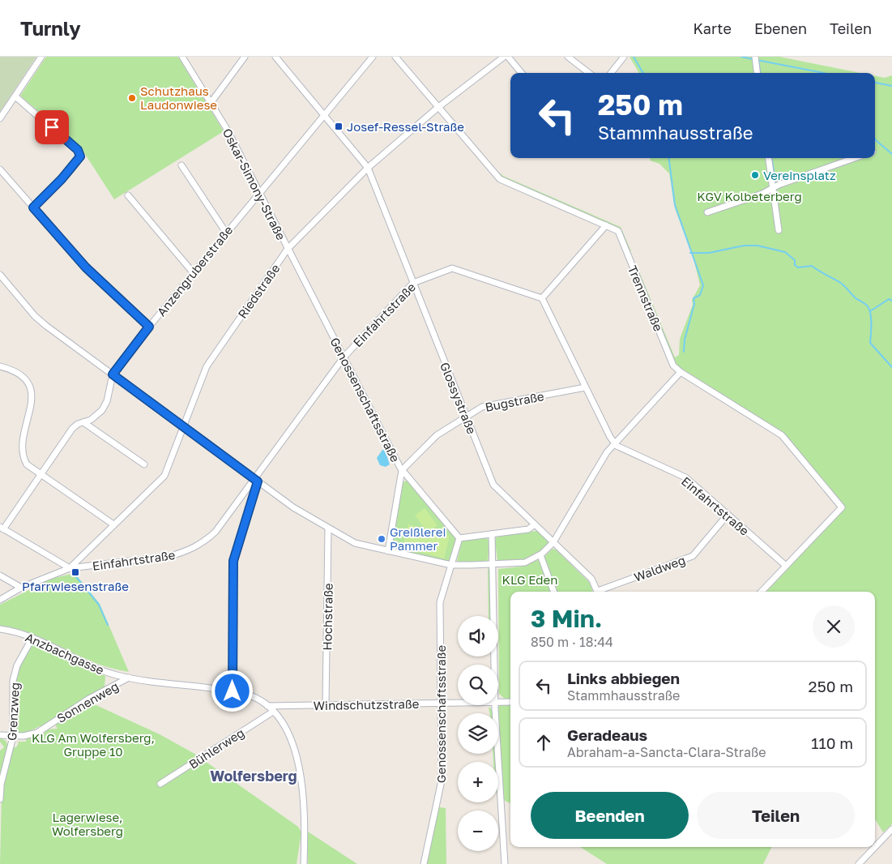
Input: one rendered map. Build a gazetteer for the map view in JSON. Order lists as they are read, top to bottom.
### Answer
{
  "streets": {
    "street": [
      "Oskar-Simony-Straße",
      "Anzengruberstraße",
      "Riedstraße",
      "Trennstraße",
      "Einfahrtstraße",
      "Glossystraße",
      "Genossenschaftsstraße",
      "Bugstraße",
      "Waldweg",
      "Hochstraße",
      "Anzbachgasse",
      "Sonnenweg",
      "Windschutzstraße",
      "Grenzweg",
      "Bühlerweg"
    ]
  },
  "crossings": [
    ["Oskar-Simony-Straße", "Anzengruberstraße"],
    ["Oskar-Simony-Straße", "Riedstraße"],
    ["Oskar-Simony-Straße", "Genossenschaftsstraße"],
    ["Riedstraße", "Trennstraße"],
    ["Riedstraße", "Einfahrtstraße"],
    ["Riedstraße", "Glossystraße"],
    ["Riedstraße", "Genossenschaftsstraße"],
    ["Trennstraße", "Einfahrtstraße"],
    ["Einfahrtstraße", "Glossystraße"],
    ["Einfahrtstraße", "Genossenschaftsstraße"],
    ["Einfahrtstraße", "Waldweg"],
    ["Glossystraße", "Bugstraße"],
    ["Genossenschaftsstraße", "Bugstraße"],
    ["Genossenschaftsstraße", "Windschutzstraße"],
    ["Hochstraße", "Windschutzstraße"],
    ["Anzbachgasse", "Sonnenweg"],
    ["Anzbachgasse", "Windschutzstraße"],
    ["Anzbachgasse", "Grenzweg"],
    ["Sonnenweg", "Grenzweg"]
  ],
  "districts": ["Wolfersberg"],
  "parks": [
    "KGV Kolbeterberg",
    "KLG Eden",
    "KLG Am Wolfersberg, Gruppe 10",
    "Lagerwiese, Wolfersberg"
  ],
  "places": {
    "other": ["Schutzhaus Laudonwiese", "Vereinsplatz", "Greißlerei Pammer"],
    "transit": ["Josef-Ressel-Straße", "Pfarrwiesenstraße"]
  },
  "page": {
    "header": "Turnly",
    "nav": ["Karte", "Ebenen", "Teilen"],
    "turn": ["250 m", "Stammhausstraße"],
    "heading": ["3 Min.", "850 m · 18:44"],
    "map_buttons": ["+", "−"],
    "list": [
      {
        "name": "Links abbiegen",
        "note": "Stammhausstraße",
        "value": "250 m"
      },
      {
        "name": "Geradeaus",
        "note": "Abraham-a-Sancta-Clara-Straße",
        "value": "110 m"
      }
    ],
    "buttons": ["Beenden", "Teilen"]
  }
}
